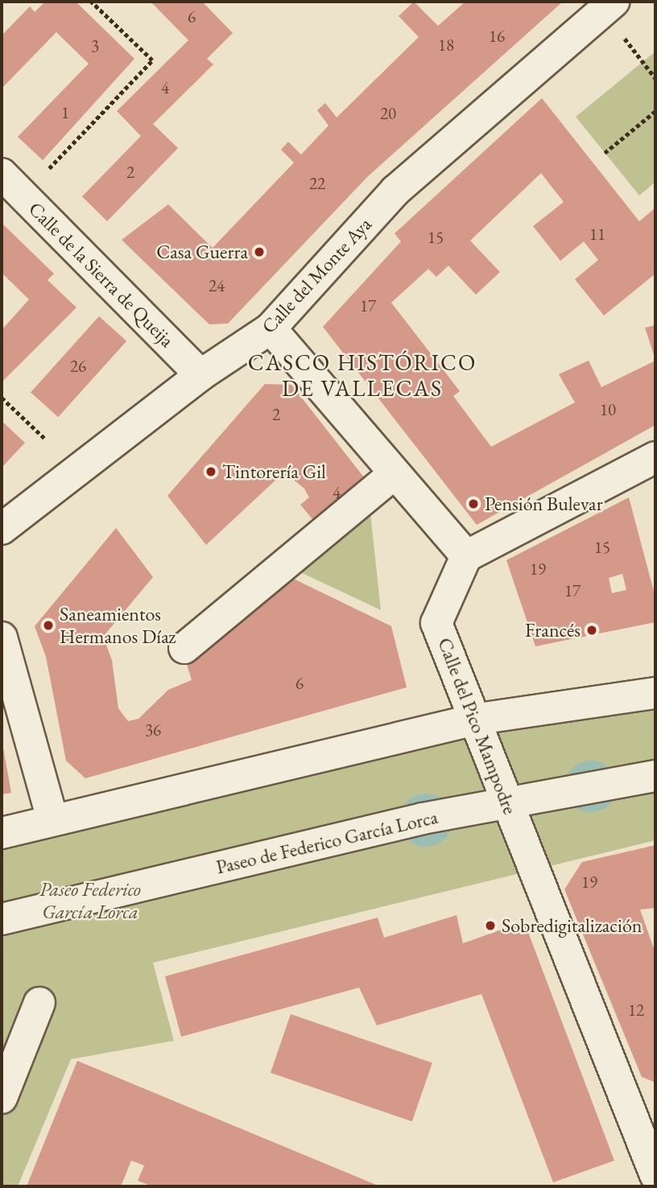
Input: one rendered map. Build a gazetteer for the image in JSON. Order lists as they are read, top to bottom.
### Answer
{
  "streets": {
    "street": [
      "Calle de la Sierra de Queija",
      "Calle del Monte Aya",
      "Calle del Pico Mampodre",
      "Paseo de Federico García Lorca"
    ]
  },
  "crossings": [
    ["Calle de la Sierra de Queija", "Calle del Monte Aya"],
    ["Calle del Pico Mampodre", "Paseo de Federico García Lorca"]
  ],
  "districts": ["CASCO HISTÓRICO DE VALLECAS"],
  "parks": ["Paseo Federico García Lorca"],
  "places": [
    "Casa Guerra",
    "Tintorería Gil",
    "Pensión Bulevar",
    "Saneamientos Hermanos Díaz",
    "Francés",
    "Sobredigitalización"
  ],
  "house_numbers": [
    "6",
    "16",
    "18",
    "3",
    "4",
    "1",
    "20",
    "2",
    "22",
    "11",
    "15",
    "24",
    "17",
    "26",
    "10",
    "2",
    "4",
    "15",
    "19",
    "17",
    "6",
    "36",
    "19",
    "12"
  ]
}
